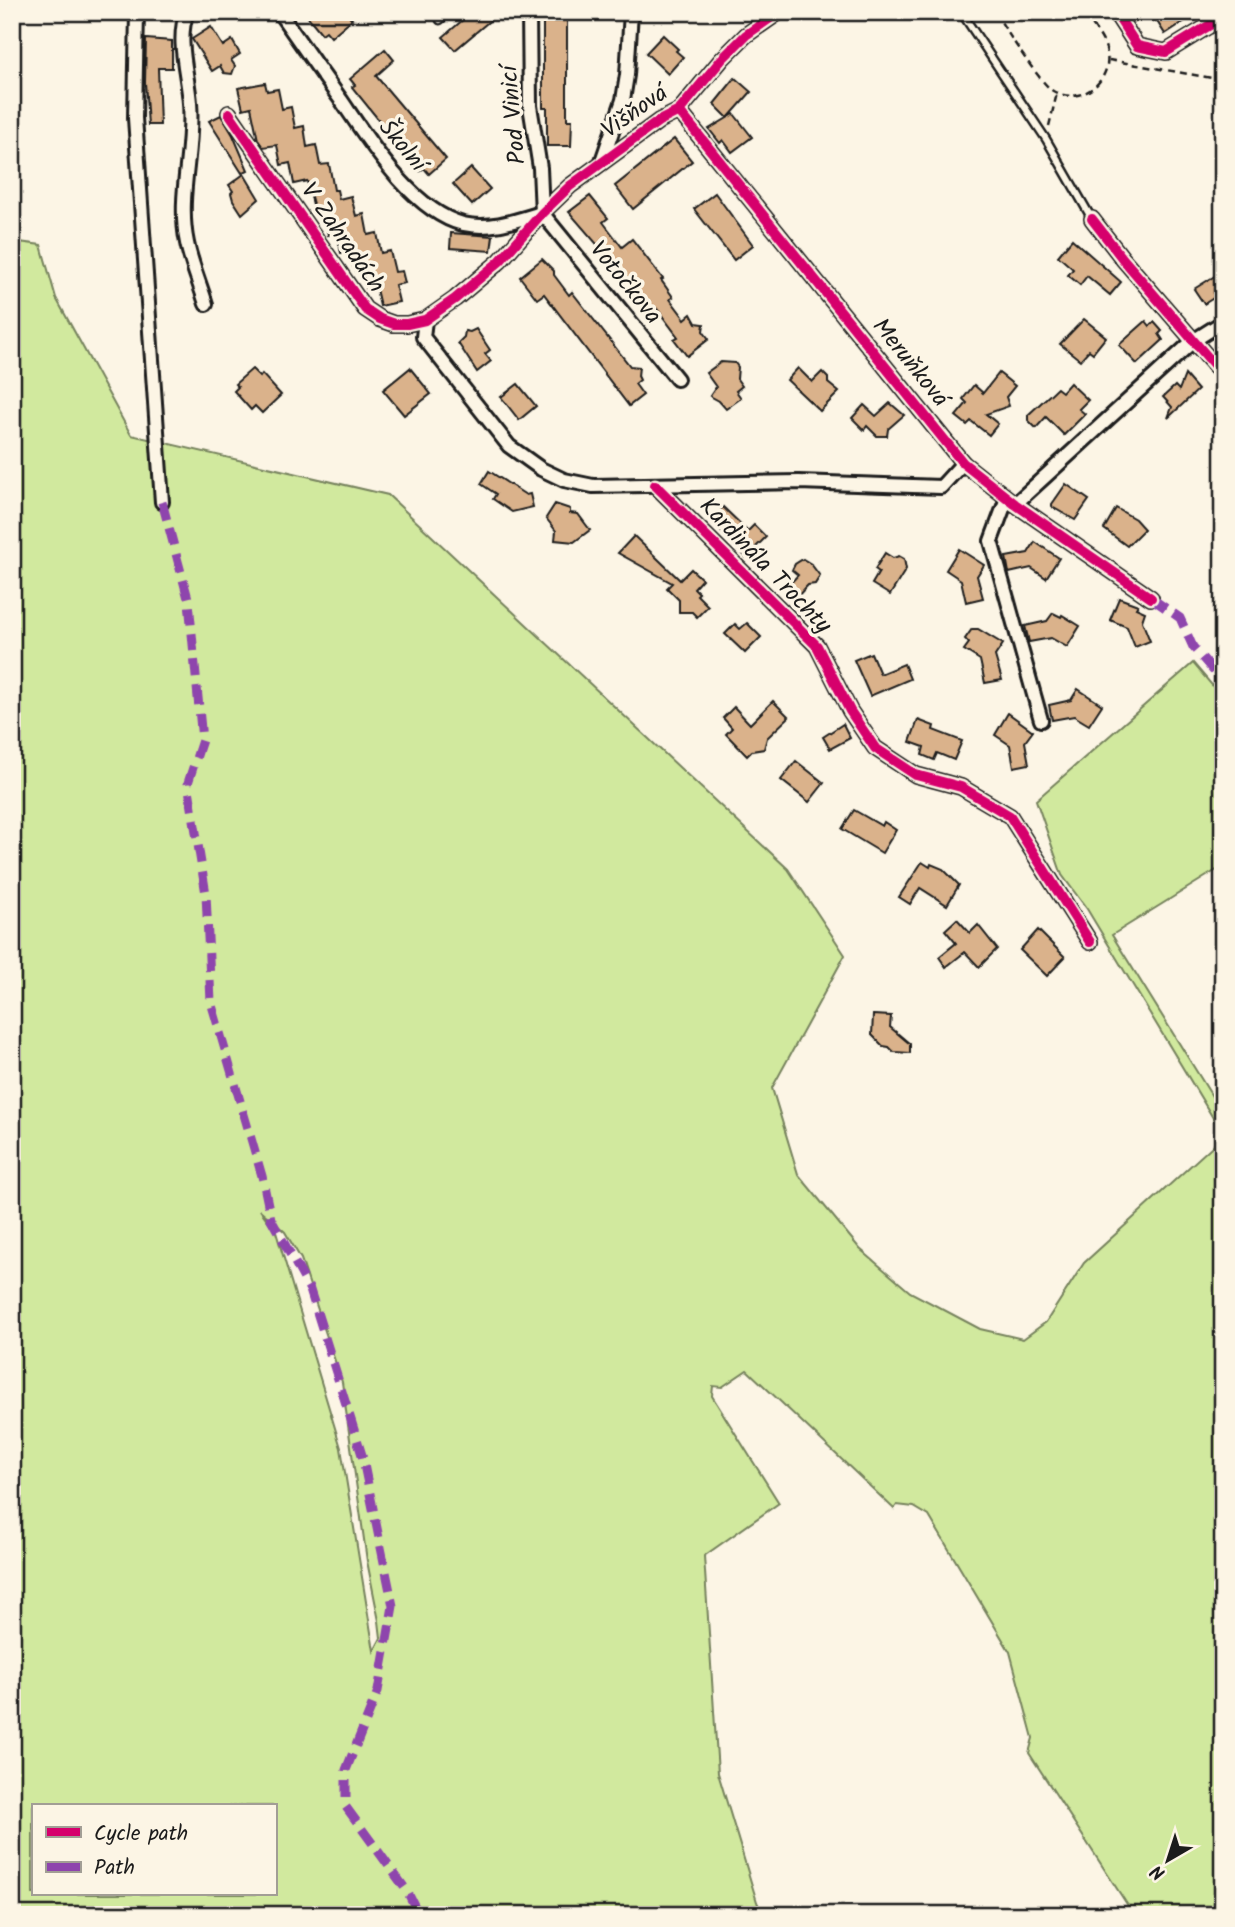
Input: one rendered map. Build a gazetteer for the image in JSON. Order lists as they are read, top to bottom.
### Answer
{
  "streets": {
    "street": [
      "Višňová",
      "Pod Vinicí",
      "Školní",
      "V Zahradách",
      "Votočkova",
      "Meruňková",
      "Kardinála Trochty"
    ]
  },
  "crossings": [
    ["Višňová", "Pod Vinicí"],
    ["Višňová", "Školní"],
    ["Višňová", "Votočkova"],
    ["Višňová", "Meruňková"],
    ["Pod Vinicí", "Školní"],
    ["Pod Vinicí", "Votočkova"],
    ["Školní", "Votočkova"]
  ],
  "legend": ["Cycle path", "Path"],
  "north": "bottom left"
}
